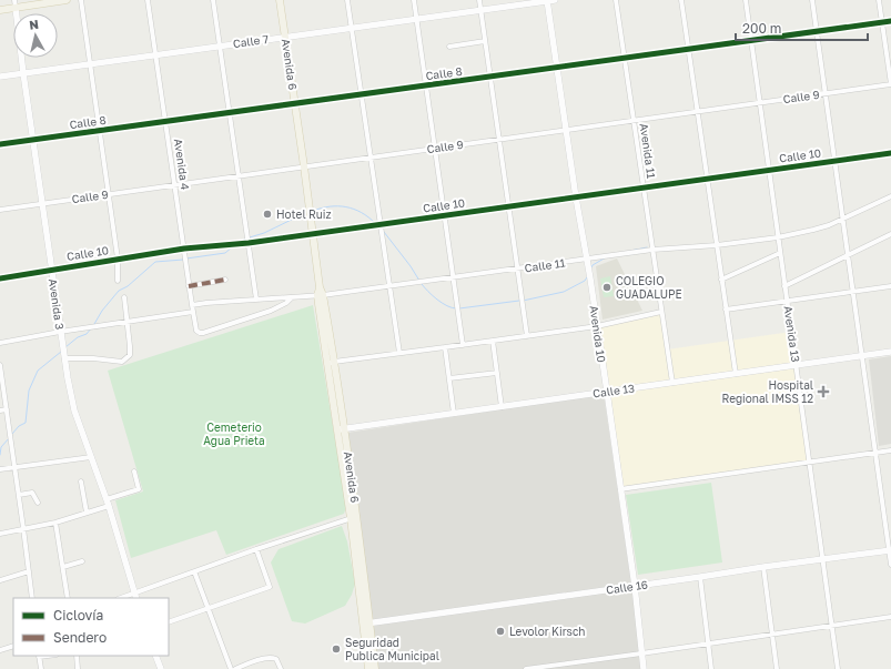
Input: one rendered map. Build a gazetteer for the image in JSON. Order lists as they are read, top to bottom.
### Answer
{
  "streets": {
    "main road": ["Avenida 6"],
    "street": [
      "Calle 7",
      "Calle 8",
      "Calle 9",
      "Avenida 11",
      "Calle 10",
      "Avenida 4",
      "Calle 11",
      "Avenida 3",
      "Avenida 10",
      "Avenida 13",
      "Calle 13",
      "Calle 16"
    ]
  },
  "crossings": [
    ["Calle 7", "Avenida 6"],
    ["Calle 7", "Avenida 4"],
    ["Calle 7", "Avenida 3"],
    ["Calle 7", "Avenida 10"],
    ["Avenida 6", "Calle 8"],
    ["Avenida 6", "Calle 9"],
    ["Avenida 6", "Calle 10"],
    ["Avenida 6", "Calle 11"],
    ["Avenida 6", "Calle 13"],
    ["Avenida 6", "Calle 16"],
    ["Calle 8", "Avenida 11"],
    ["Calle 8", "Avenida 4"],
    ["Calle 8", "Avenida 3"],
    ["Calle 8", "Avenida 10"],
    ["Calle 8", "Avenida 13"],
    ["Calle 9", "Avenida 11"],
    ["Calle 9", "Avenida 4"],
    ["Calle 9", "Avenida 3"],
    ["Calle 9", "Avenida 10"],
    ["Calle 9", "Avenida 13"],
    ["Avenida 11", "Calle 10"],
    ["Avenida 11", "Calle 11"],
    ["Avenida 11", "Calle 13"],
    ["Calle 10", "Avenida 4"],
    ["Calle 10", "Avenida 3"],
    ["Calle 10", "Avenida 10"],
    ["Calle 10", "Avenida 13"],
    ["Avenida 4", "Calle 11"],
    ["Calle 11", "Avenida 10"],
    ["Calle 11", "Avenida 13"],
    ["Avenida 10", "Calle 13"],
    ["Avenida 10", "Calle 16"],
    ["Avenida 13", "Calle 13"],
    ["Avenida 13", "Calle 16"]
  ],
  "parks": ["Cemeterio Agua Prieta"],
  "places": {
    "other": [
      "Hotel Ruiz",
      "COLEGIO GUADALUPE",
      "Levolor Kirsch",
      "Seguridad Publica Municipal"
    ],
    "health": ["Hospital Regional IMSS 12"]
  },
  "legend": ["Ciclovía", "Sendero"],
  "scale_bar": "200 m",
  "north": "top"
}
